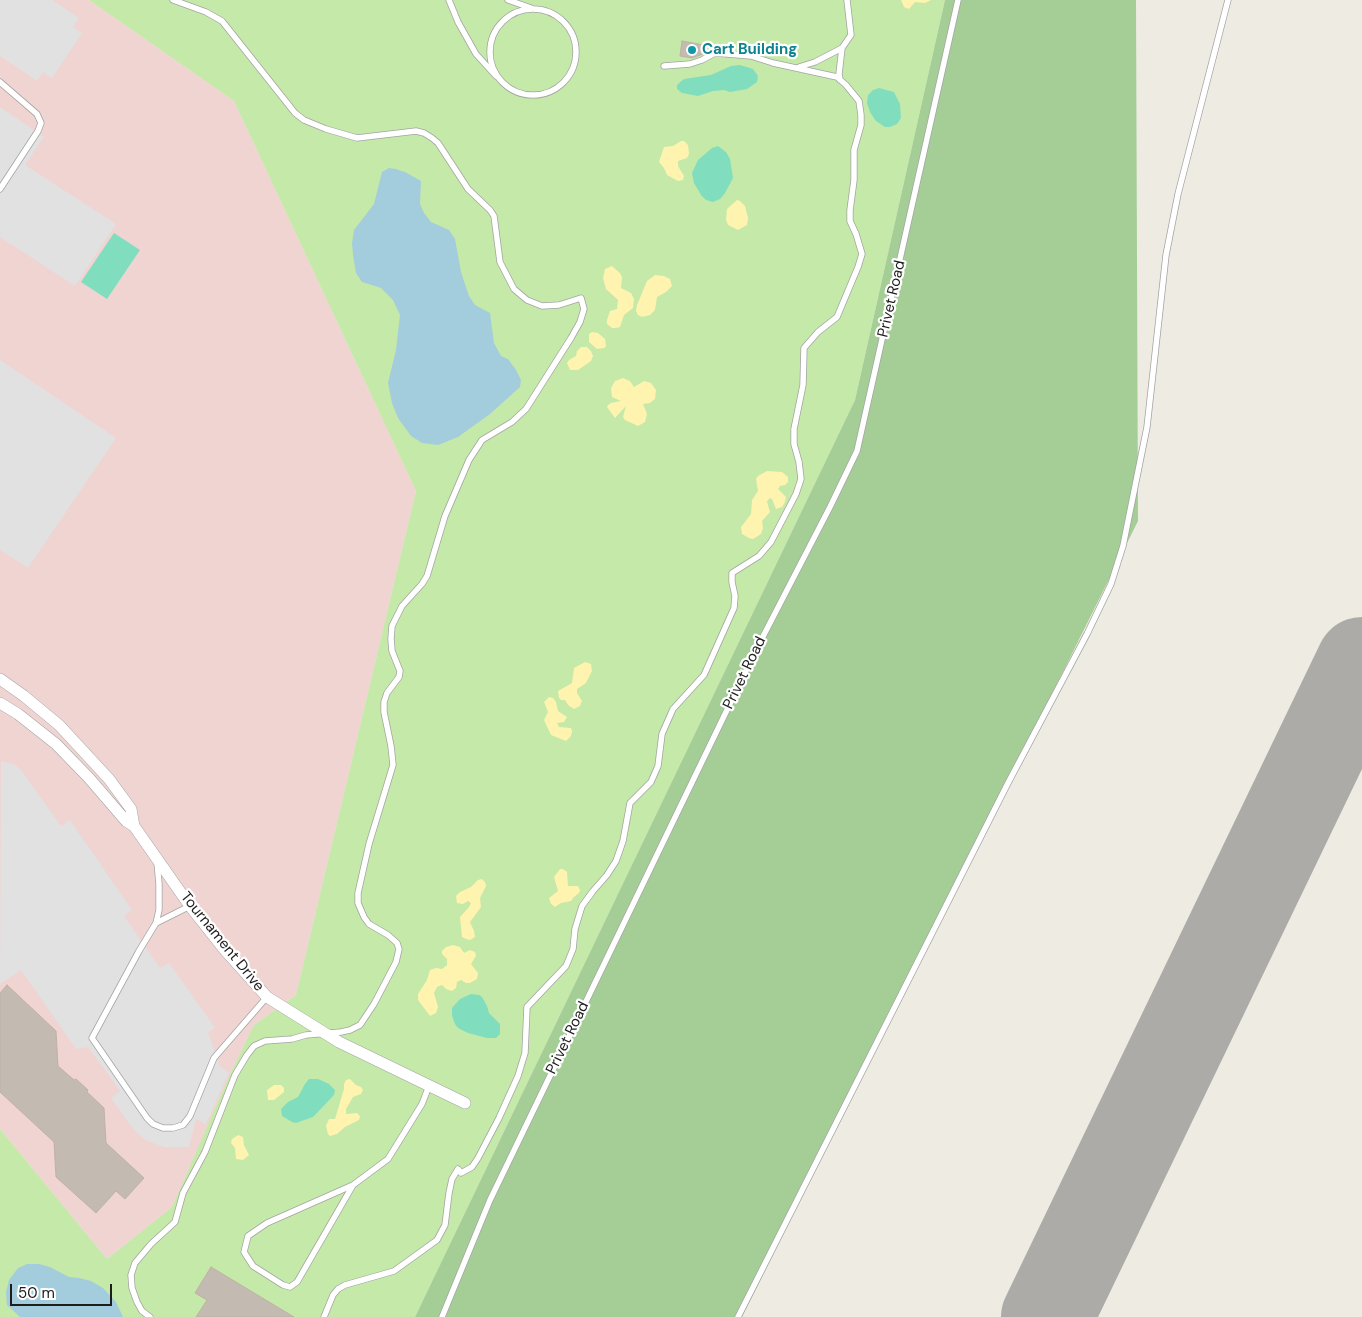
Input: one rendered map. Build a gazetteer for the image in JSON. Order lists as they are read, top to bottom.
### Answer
{
  "streets": {
    "street": ["Tournament Drive"],
    "lane": ["Privet Road"]
  },
  "places": ["Cart Building"],
  "scale_bar": "50 m"
}
